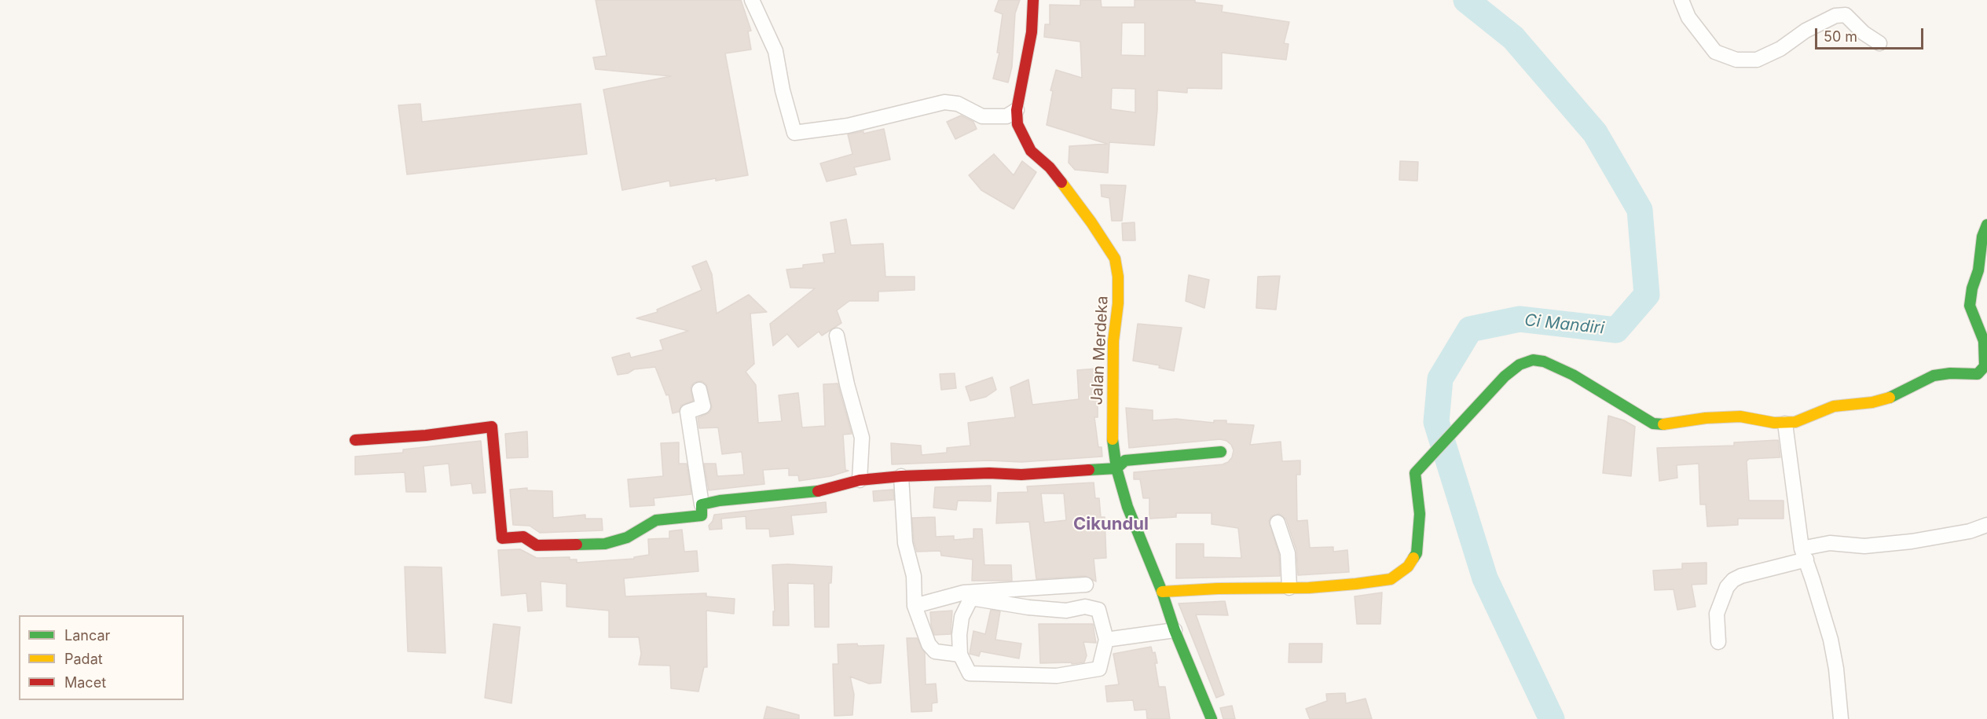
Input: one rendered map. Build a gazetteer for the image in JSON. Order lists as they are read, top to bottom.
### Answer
{
  "streets": {
    "street": ["Jalan Merdeka"]
  },
  "districts": ["Cikundul"],
  "water": ["Ci Mandiri"],
  "legend": ["Lancar", "Padat", "Macet"],
  "scale_bar": "50 m"
}
